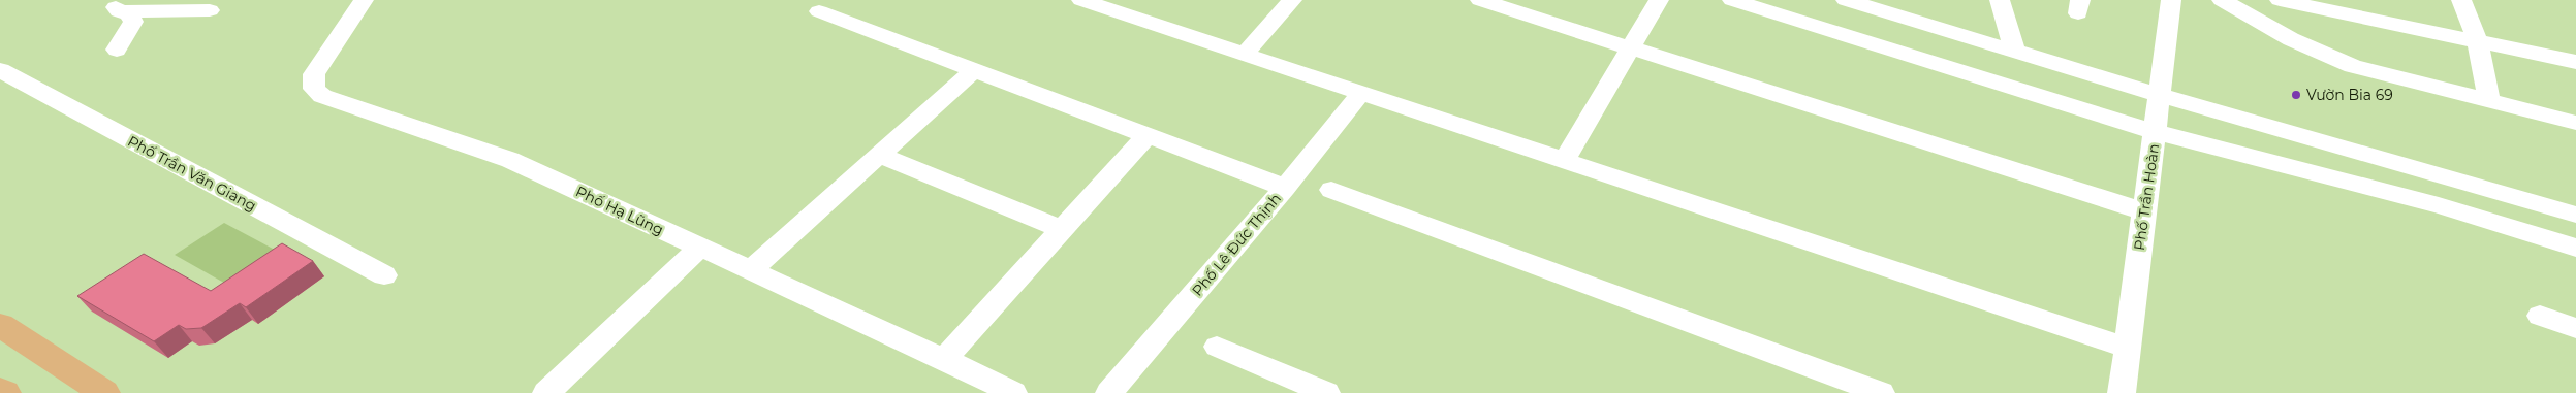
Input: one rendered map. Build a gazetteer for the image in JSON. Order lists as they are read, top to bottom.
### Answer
{
  "streets": {
    "street": [
      "Phố Trần Văn Giang",
      "Phố Trần Hoàn",
      "Phố Hạ Lũng",
      "Phố Lê Đức Thịnh"
    ]
  },
  "places": ["Vườn Bia 69"]
}
